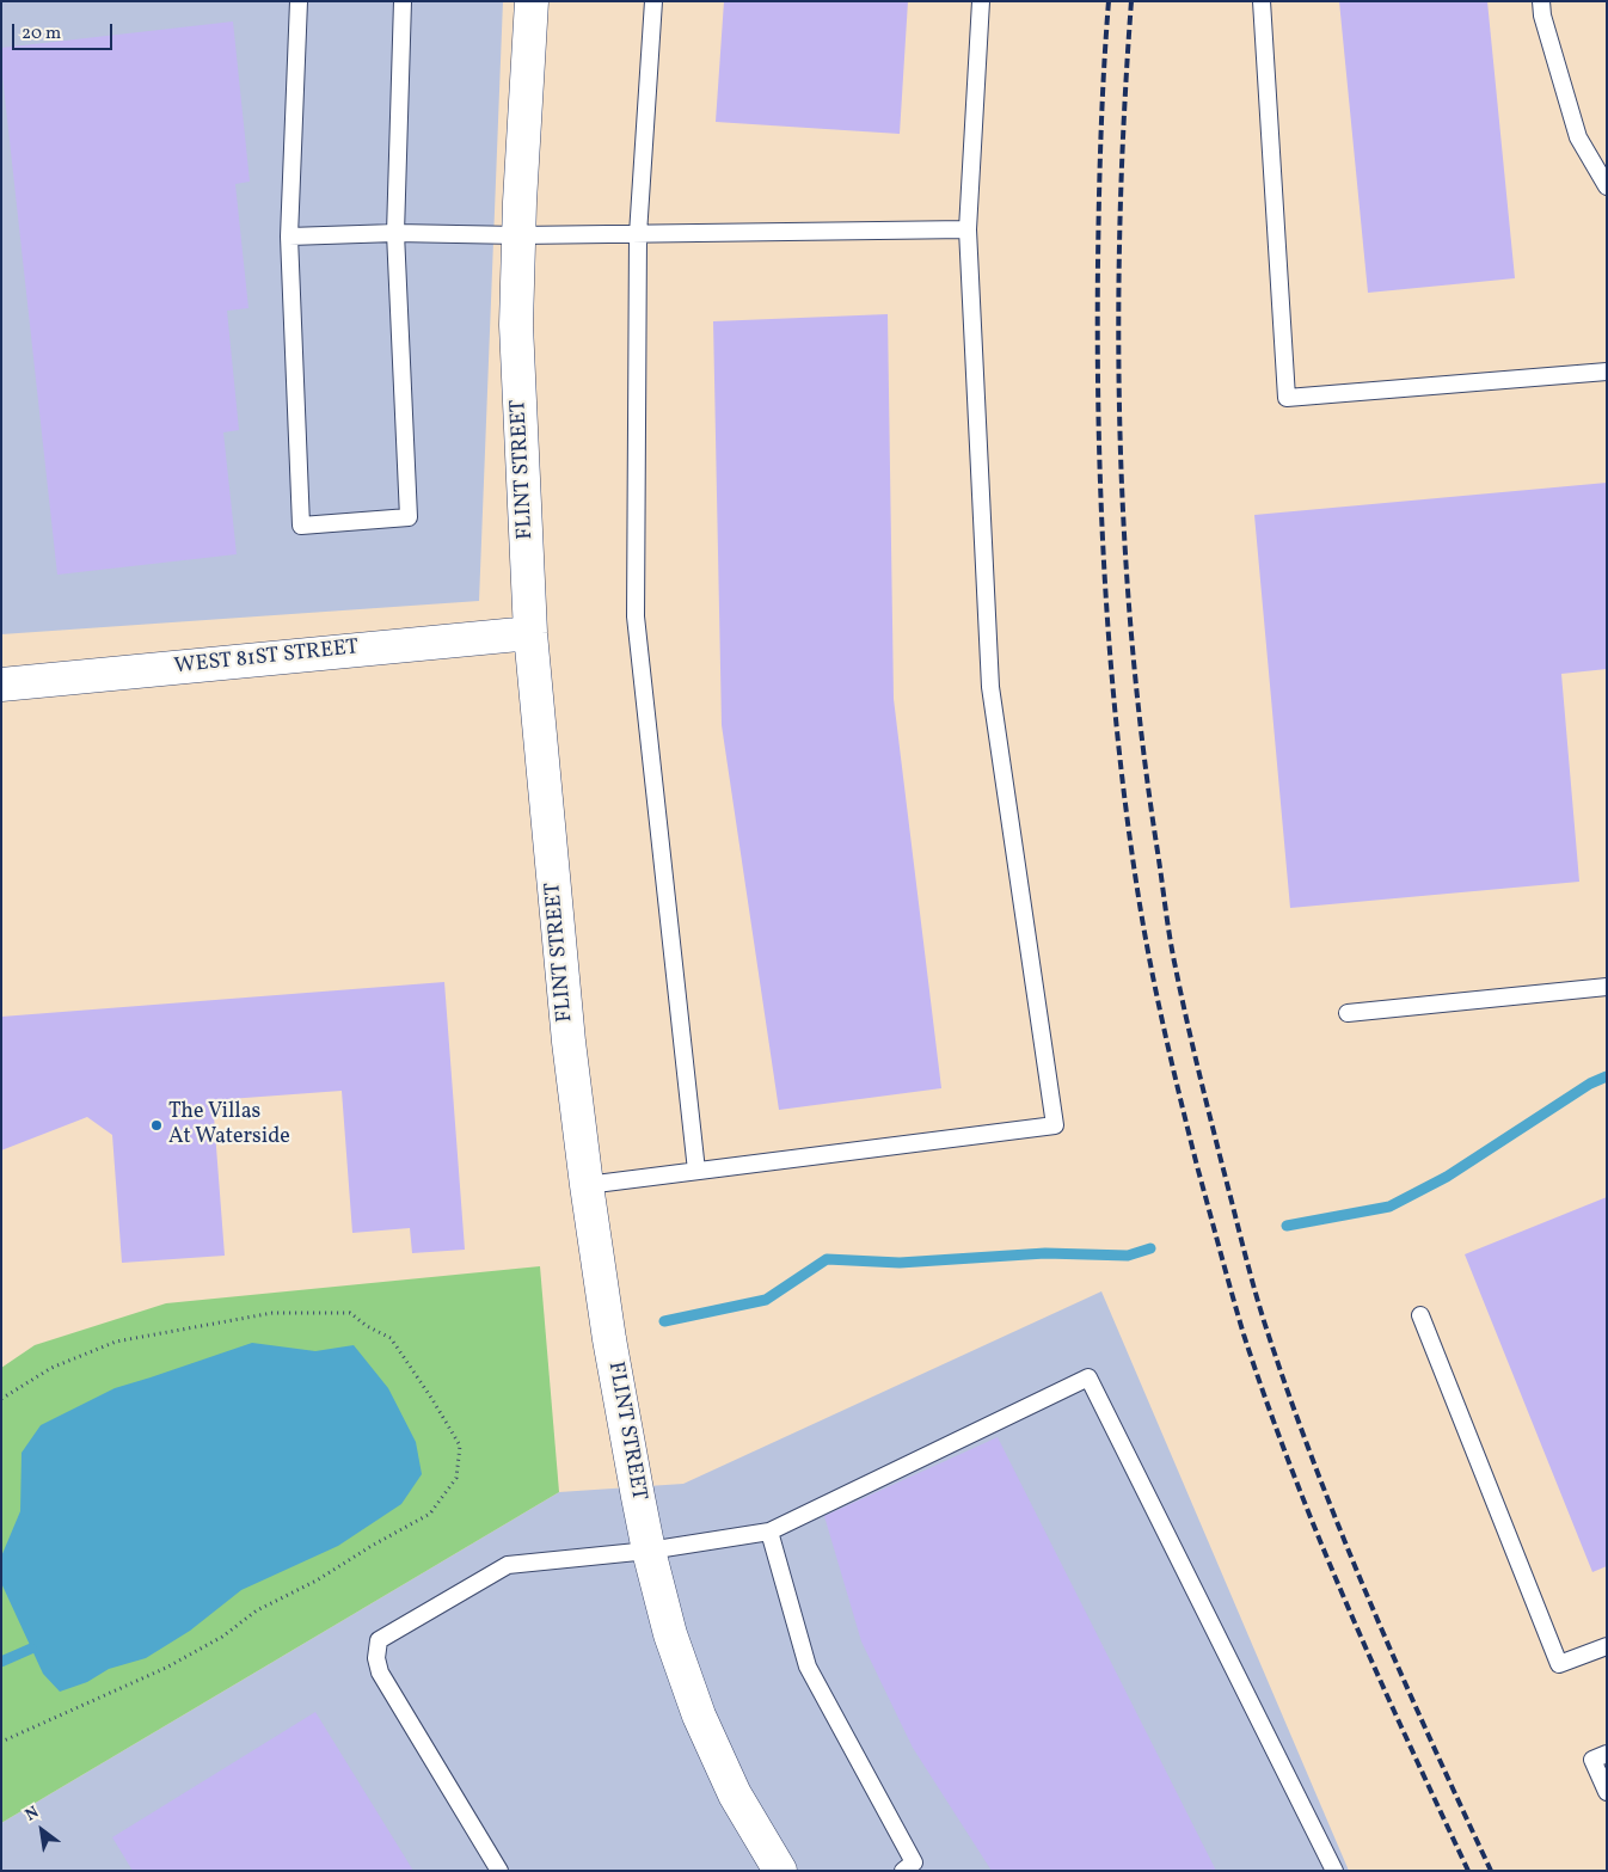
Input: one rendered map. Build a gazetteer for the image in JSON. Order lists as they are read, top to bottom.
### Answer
{
  "streets": {
    "street": ["FLINT STREET", "WEST 81ST STREET"]
  },
  "crossings": [
    ["FLINT STREET", "WEST 81ST STREET"]
  ],
  "places": ["The Villas At Waterside"],
  "scale_bar": "20 m",
  "north": "top left"
}
